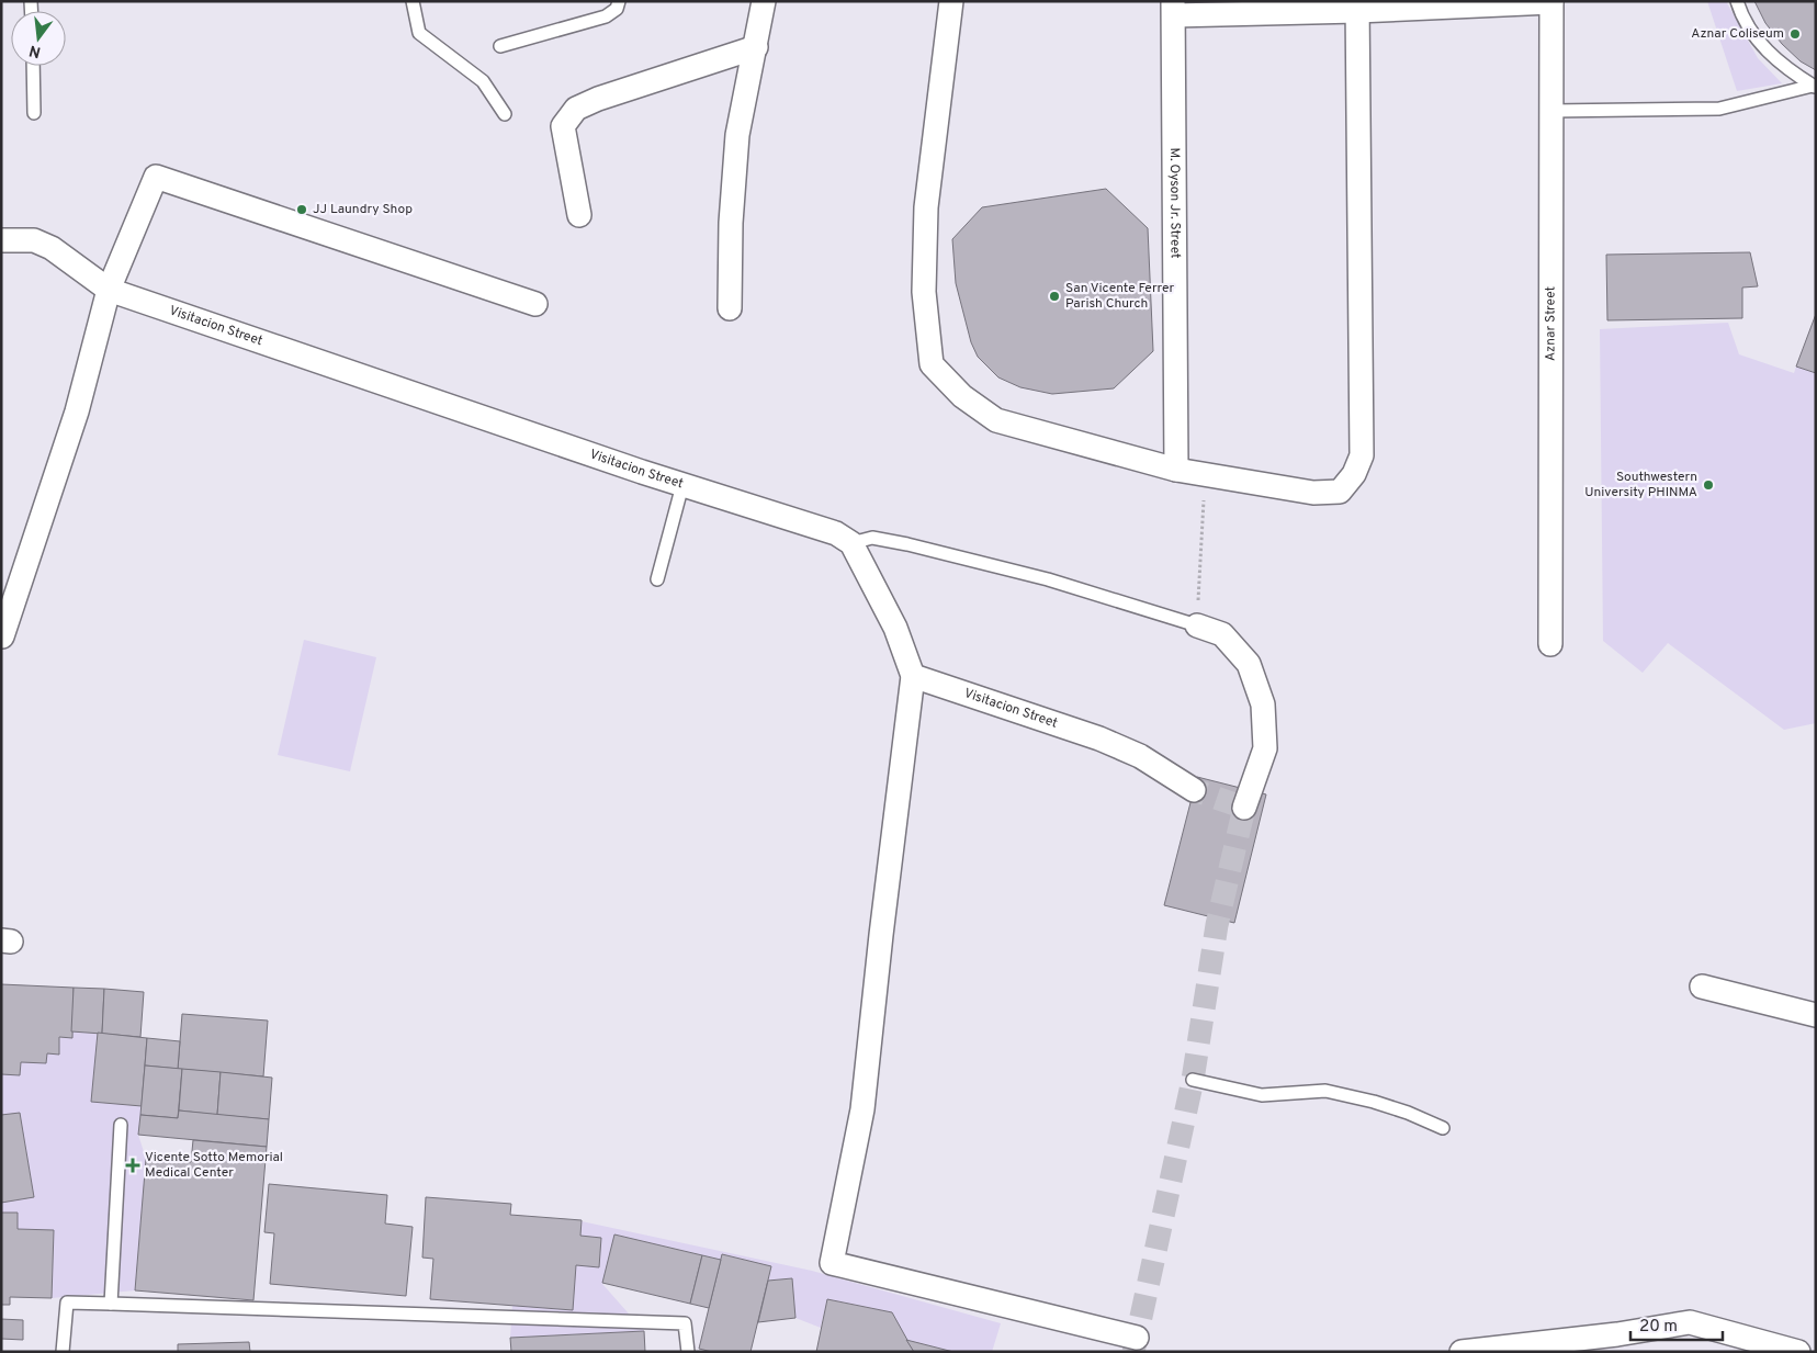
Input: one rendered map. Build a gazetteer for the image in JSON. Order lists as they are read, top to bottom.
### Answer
{
  "streets": {
    "street": ["M. Oyson Jr. Street", "Aznar Street", "Visitacion Street"]
  },
  "places": {
    "other": [
      "Aznar Coliseum",
      "JJ Laundry Shop",
      "San Vicente Ferrer Parish Church",
      "Southwestern University PHINMA"
    ],
    "health": ["Vicente Sotto Memorial Medical Center"]
  },
  "scale_bar": "20 m",
  "north": "bottom"
}
